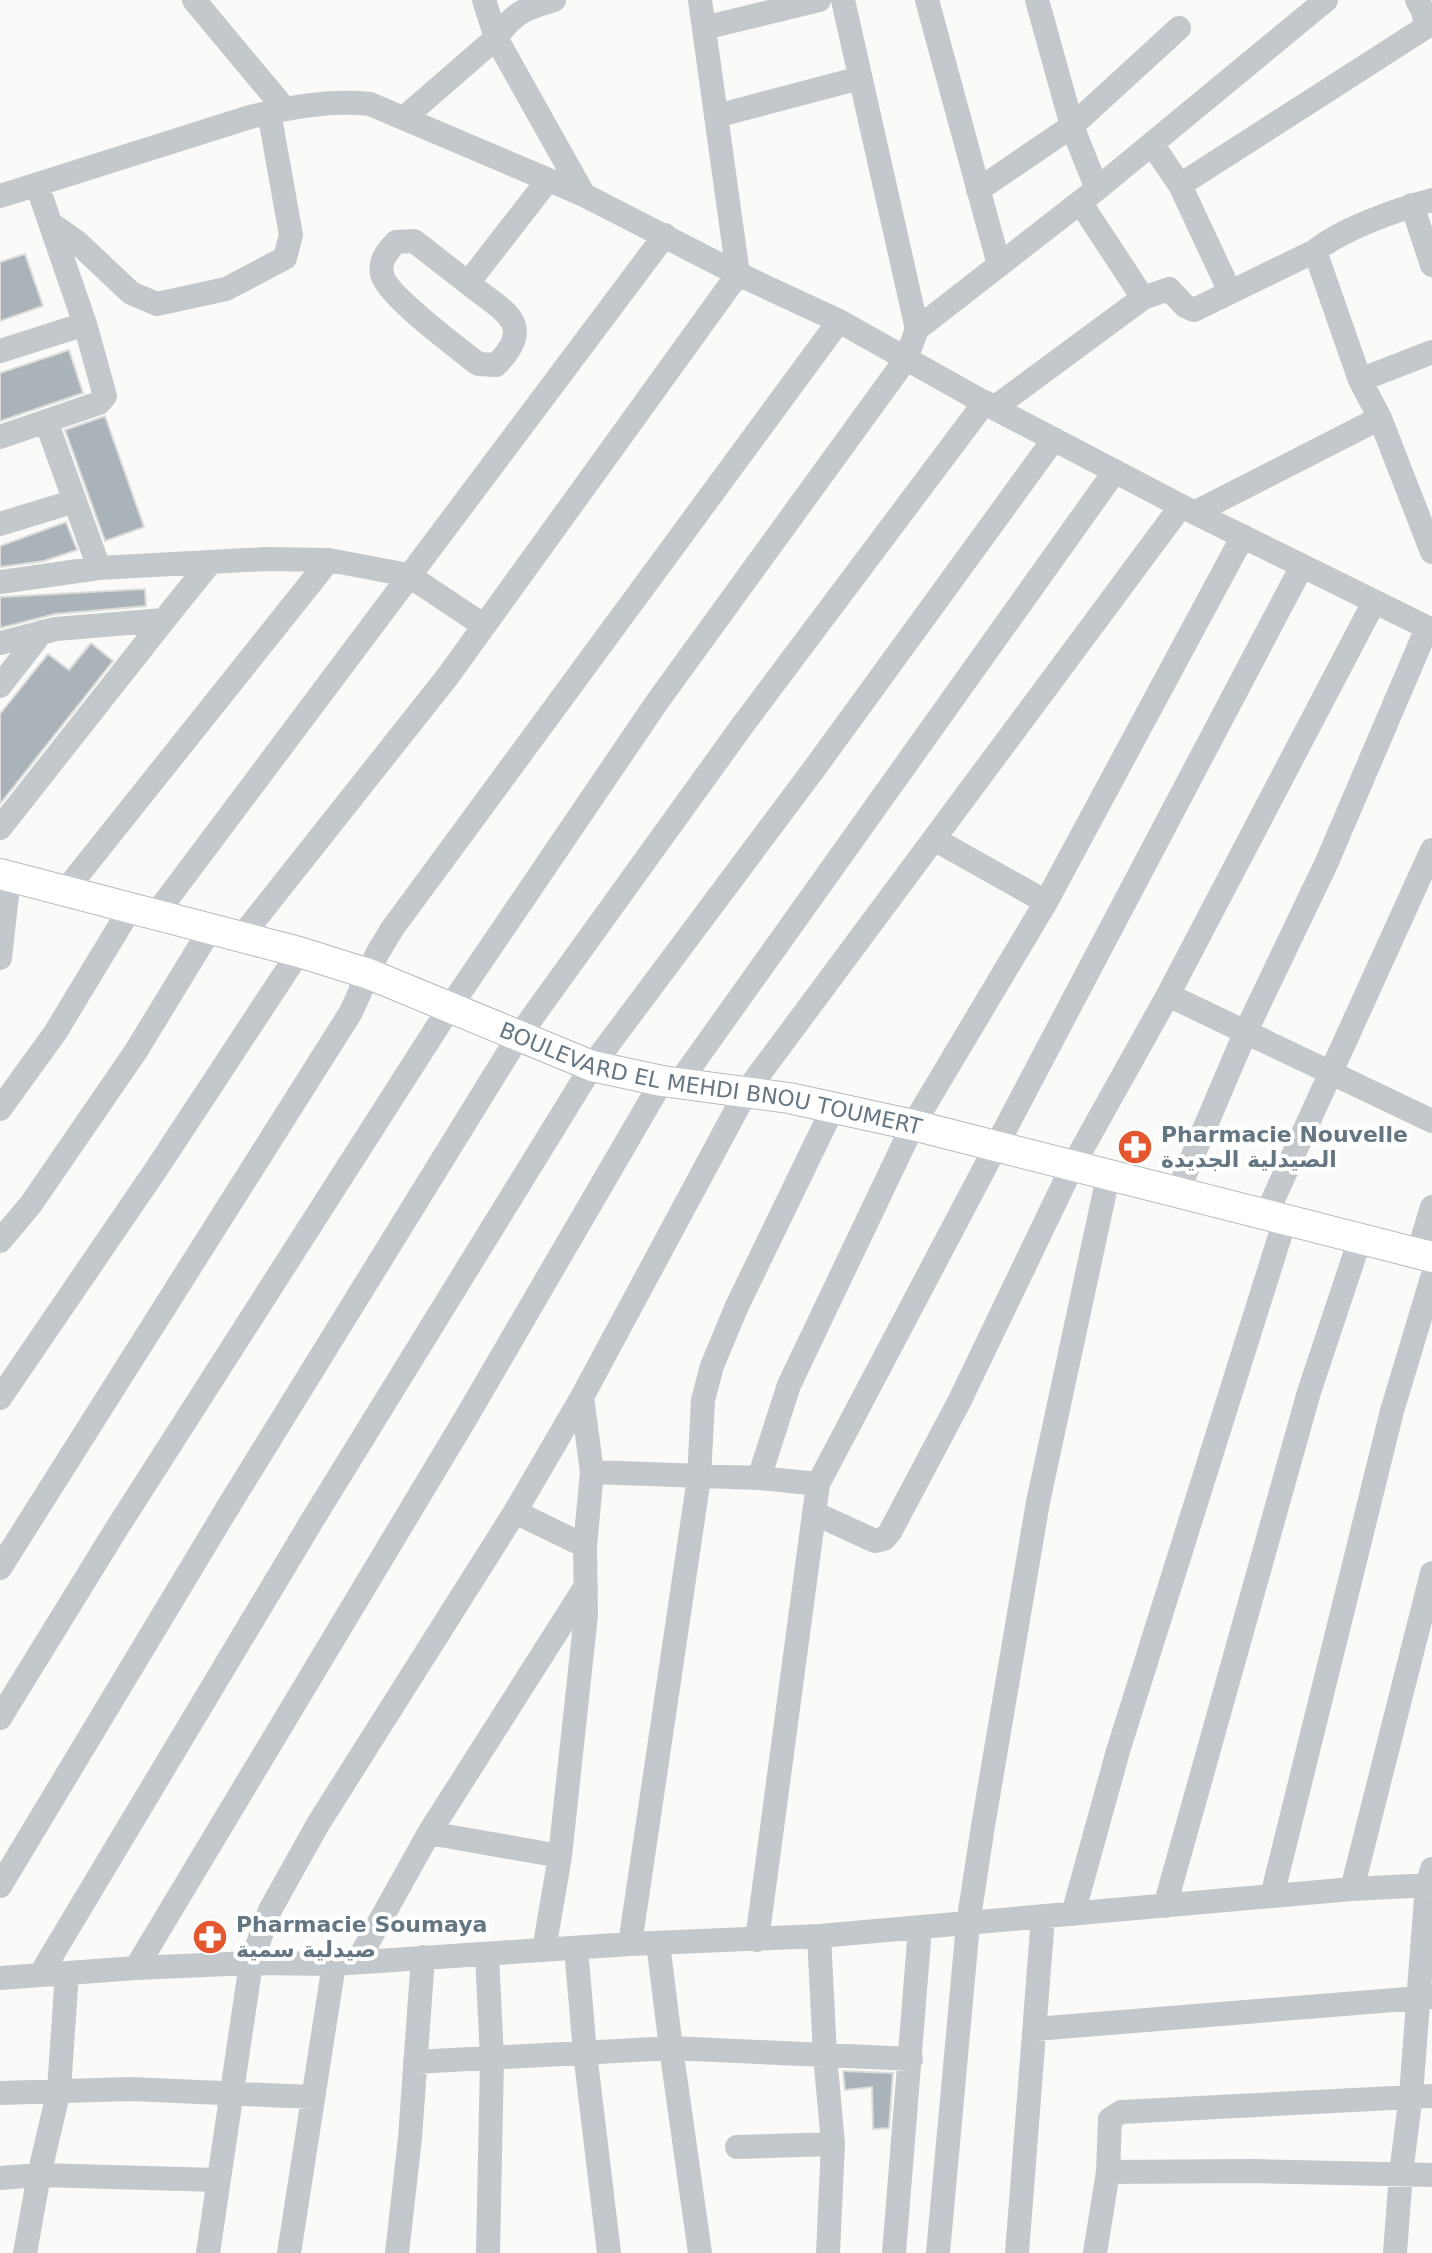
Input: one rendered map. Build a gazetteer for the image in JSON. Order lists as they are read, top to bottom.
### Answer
{
  "streets": {
    "main road": ["BOULEVARD EL MEHDI BNOU TOUMERT"]
  },
  "places": {
    "pharmacy": ["Pharmacie Nouvelle الصيدلية الجديدة", "Pharmacie Soumaya صيدلية سمية"]
  }
}
